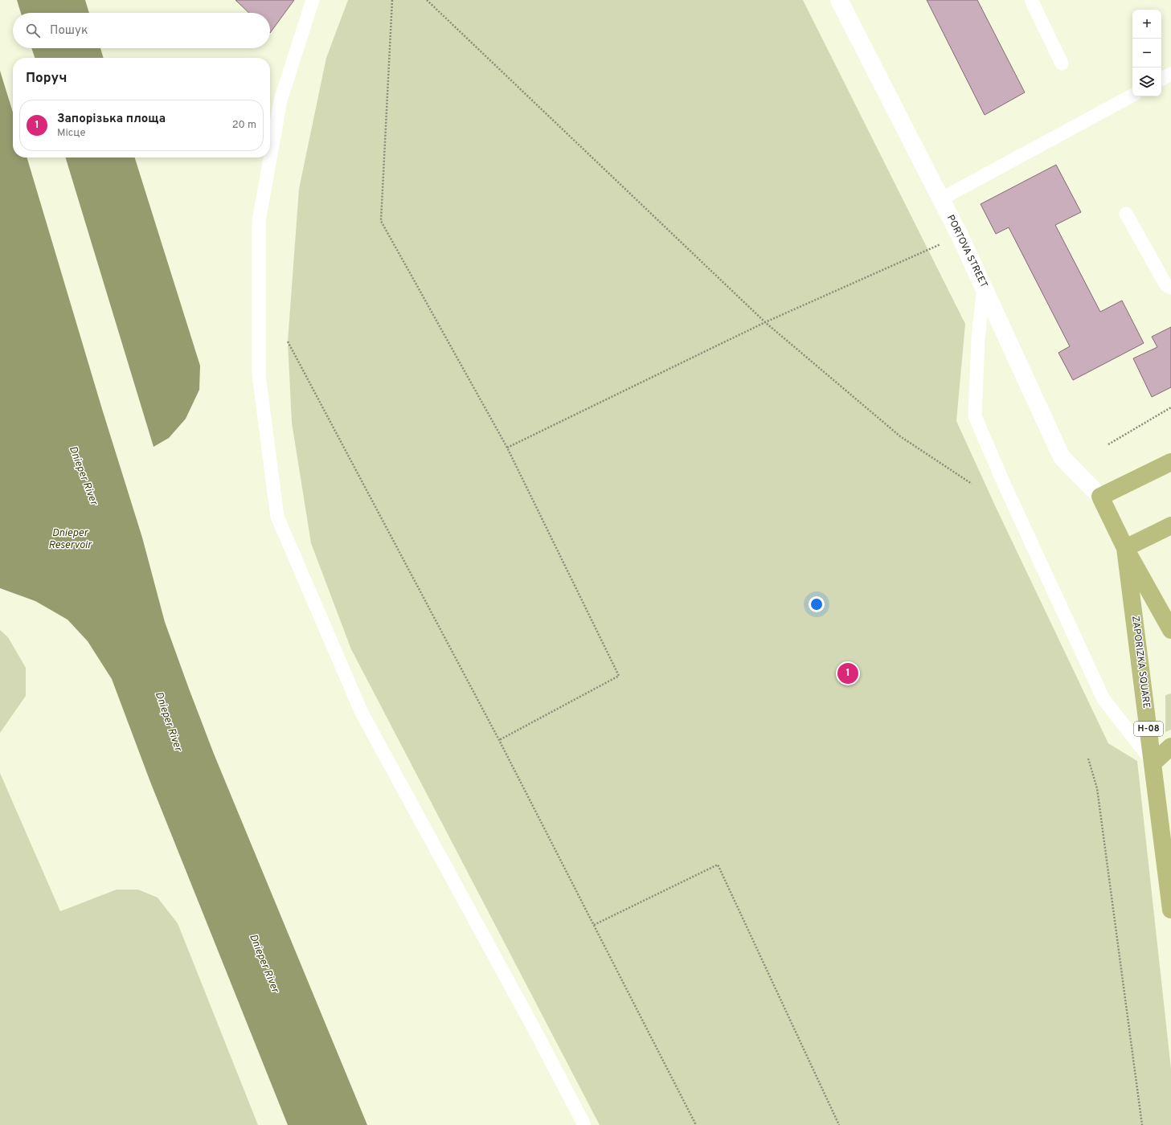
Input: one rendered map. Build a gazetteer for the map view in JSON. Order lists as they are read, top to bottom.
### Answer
{
  "streets": {
    "main road": ["ZAPORIZKA SQUARE", "Н-08"],
    "street": ["PORTOVA STREET"]
  },
  "crossings": [
    ["PORTOVA STREET", "ZAPORIZKA SQUARE"],
    ["ZAPORIZKA SQUARE", "Н-08"]
  ],
  "water": ["Dnieper River", "Dnieper Reservoir"],
  "page": {
    "map_buttons": ["+", "−"],
    "search": "Пошук",
    "heading": "Поруч",
    "list": [
      {
        "mark": "1",
        "name": "Запорізька площа",
        "note": "Місце",
        "value": "20 m"
      }
    ],
    "pins": "1"
  }
}
